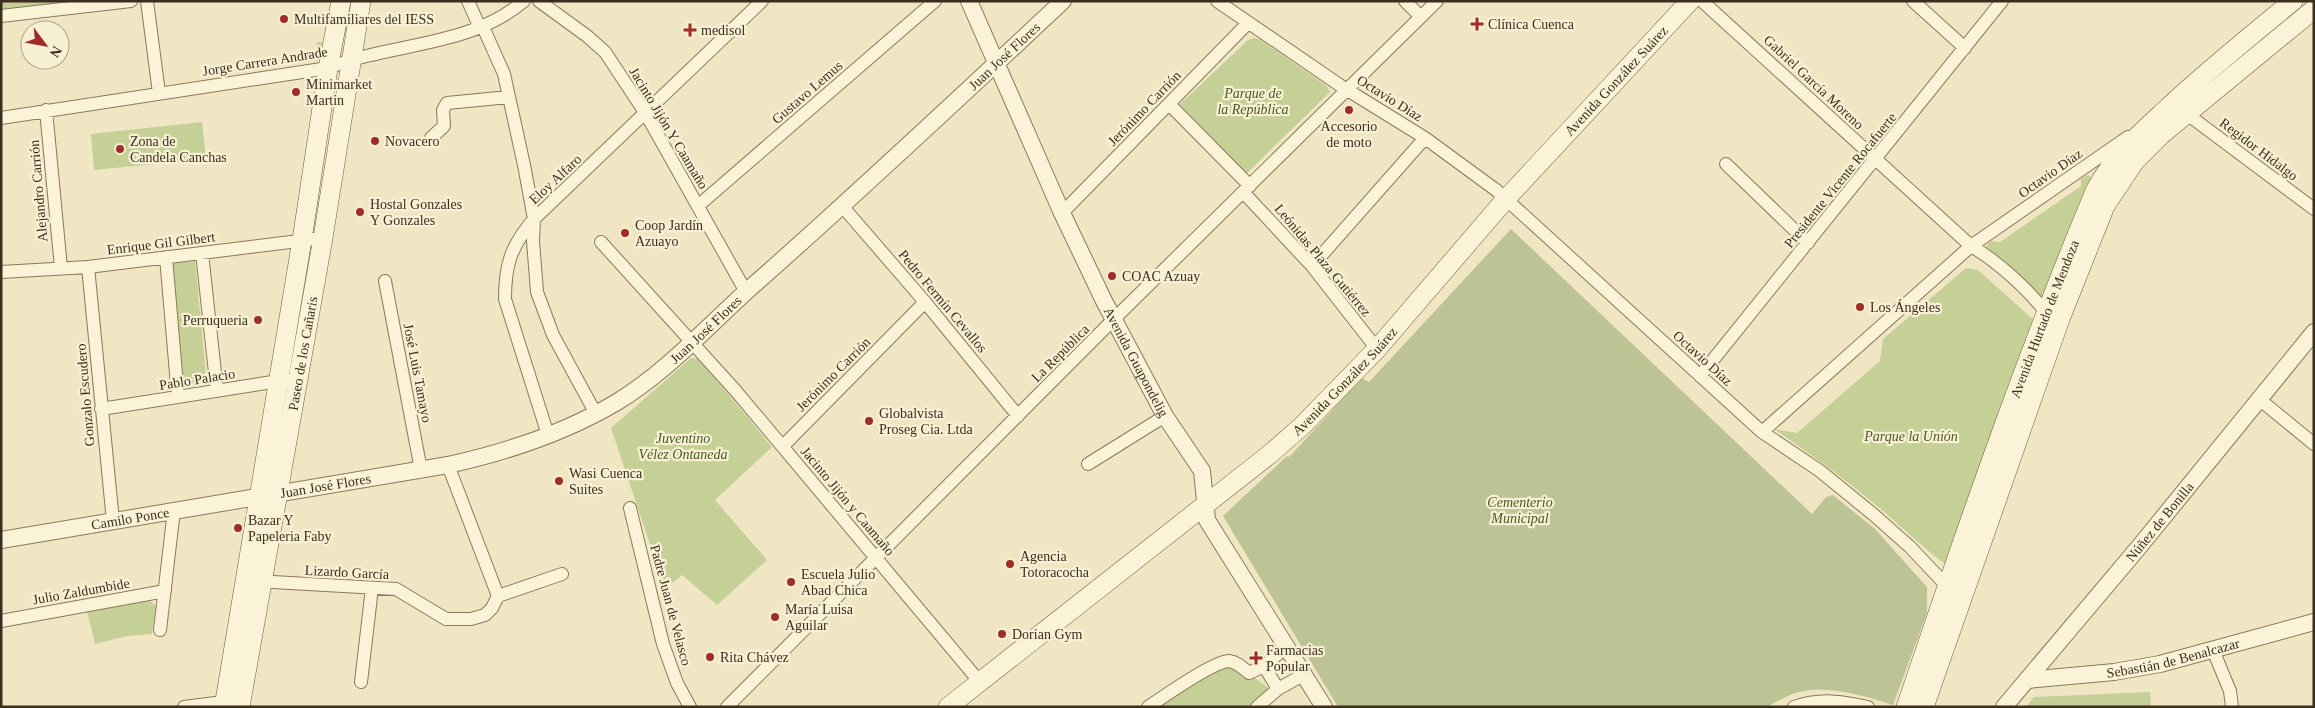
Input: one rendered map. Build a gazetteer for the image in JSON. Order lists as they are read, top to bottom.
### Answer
{
  "streets": {
    "main road": ["Avenida González Suárez", "Avenida Hurtado de Mendoza", "Paseo de los Cañaris"],
    "street": [
      "Juan José Flores",
      "Jorge Carrera Andrade",
      "Gabriel García Moreno",
      "Gustavo Lemus",
      "Octavio Díaz",
      "Jerónimo Carrión",
      "Jacinto Jijón Y Caamaño",
      "Regidor Hidalgo",
      "Eloy Alfaro",
      "Presidente Vicente Rocafuerte",
      "Alejandro Carrión",
      "Enrique Gil Gilbert",
      "Leónidas Plaza Gutiérrez",
      "Pedro Fermín Cevallos",
      "La República",
      "Avenida Guapondelig",
      "José Luis Tamayo",
      "Pablo Palacio",
      "Gonzalo Escudero",
      "Jacinto Jijón y Caamaño",
      "Camilo Ponce",
      "Núñez de Bonilla",
      "Lizardo García",
      "Julio Zaldumbide",
      "Padre Juan de Velasco",
      "Sebastián de Benalcazar"
    ]
  },
  "crossings": [
    ["Juan José Flores", "Jacinto Jijón Y Caamaño"],
    ["Juan José Flores", "Eloy Alfaro"],
    ["Juan José Flores", "Pedro Fermín Cevallos"],
    ["Juan José Flores", "Paseo de los Cañaris"],
    ["Juan José Flores", "Avenida Guapondelig"],
    ["Juan José Flores", "José Luis Tamayo"],
    ["Juan José Flores", "Jacinto Jijón y Caamaño"],
    ["Juan José Flores", "Camilo Ponce"],
    ["Jorge Carrera Andrade", "Alejandro Carrión"],
    ["Jorge Carrera Andrade", "Paseo de los Cañaris"],
    ["Avenida González Suárez", "Octavio Díaz"],
    ["Avenida González Suárez", "Leónidas Plaza Gutiérrez"],
    ["Avenida González Suárez", "Avenida Guapondelig"],
    ["Avenida González Suárez", "Jacinto Jijón y Caamaño"],
    ["Gabriel García Moreno", "Octavio Díaz"],
    ["Gabriel García Moreno", "Presidente Vicente Rocafuerte"],
    ["Gabriel García Moreno", "Avenida Hurtado de Mendoza"],
    ["Gustavo Lemus", "Jacinto Jijón Y Caamaño"],
    ["Octavio Díaz", "Jerónimo Carrión"],
    ["Octavio Díaz", "Presidente Vicente Rocafuerte"],
    ["Octavio Díaz", "Avenida Hurtado de Mendoza"],
    ["Octavio Díaz", "La República"],
    ["Jerónimo Carrión", "Leónidas Plaza Gutiérrez"],
    ["Jerónimo Carrión", "Pedro Fermín Cevallos"],
    ["Jerónimo Carrión", "Avenida Guapondelig"],
    ["Jerónimo Carrión", "Jacinto Jijón y Caamaño"],
    ["Jacinto Jijón Y Caamaño", "Eloy Alfaro"],
    ["Regidor Hidalgo", "Avenida Hurtado de Mendoza"],
    ["Alejandro Carrión", "Enrique Gil Gilbert"],
    ["Enrique Gil Gilbert", "Paseo de los Cañaris"],
    ["Enrique Gil Gilbert", "Gonzalo Escudero"],
    ["Leónidas Plaza Gutiérrez", "La República"],
    ["Pedro Fermín Cevallos", "La República"],
    ["La República", "Avenida Guapondelig"],
    ["La República", "Jacinto Jijón y Caamaño"],
    ["Paseo de los Cañaris", "Pablo Palacio"],
    ["Paseo de los Cañaris", "Camilo Ponce"],
    ["Paseo de los Cañaris", "Lizardo García"],
    ["Pablo Palacio", "Gonzalo Escudero"],
    ["Gonzalo Escudero", "Camilo Ponce"],
    ["Núñez de Bonilla", "Sebastián de Benalcazar"]
  ],
  "parks": [
    "Parque de la República",
    "Parque la Unión",
    "Juventino Vélez Ontaneda",
    "Cementerio Municipal"
  ],
  "places": {
    "other": [
      "Multifamiliares del IESS",
      "Minimarket Martin",
      "Accesorio de moto",
      "Novacero",
      "Zona de Candela Canchas",
      "Hostal Gonzales Y Gonzales",
      "Coop Jardín Azuayo",
      "COAC Azuay",
      "Los Ángeles",
      "Perruqueria",
      "Globalvista Proseg Cia. Ltda",
      "Wasi Cuenca Suites",
      "Bazar Y Papeleria Faby",
      "Agencia Totoracocha",
      "Escuela Julio Abad Chica",
      "María Luisa Aguilar",
      "Dorian Gym",
      "Rita Chávez"
    ],
    "health": ["Clínica Cuenca", "medisol", "Farmacias Popular"]
  },
  "north": "bottom right"
}
